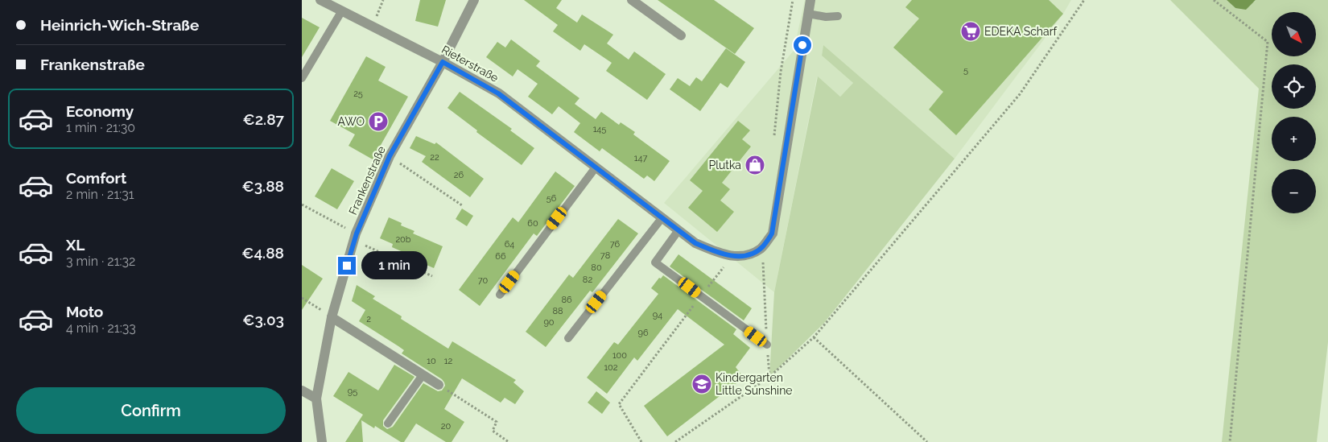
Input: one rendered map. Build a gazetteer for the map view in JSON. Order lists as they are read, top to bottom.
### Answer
{
  "streets": {
    "street": ["Rieterstraße", "Frankenstraße"]
  },
  "crossings": [
    ["Rieterstraße", "Frankenstraße"]
  ],
  "places": {
    "supermarket": ["EDEKA Scharf"],
    "parking": ["AWO"],
    "shop": ["Plutka"],
    "school or university": ["Kindergarten Little Sunshine"]
  },
  "house_numbers": [
    "5",
    "25",
    "145",
    "22",
    "147",
    "26",
    "56",
    "60",
    "20b",
    "64",
    "76",
    "78",
    "66",
    "80",
    "82",
    "70",
    "86",
    "88",
    "94",
    "2",
    "90",
    "96",
    "100",
    "10",
    "12",
    "102",
    "95",
    "20"
  ],
  "north": "bottom right",
  "page": {
    "banner": ["Heinrich-Wich-Straße", "Frankenstraße"],
    "map_buttons": ["+", "−"],
    "list": [
      {
        "name": "Economy",
        "note": "1 min · 21:30",
        "value": "€2.87"
      },
      {
        "name": "Comfort",
        "note": "2 min · 21:31",
        "value": "€3.88"
      },
      {
        "name": "XL",
        "note": "3 min · 21:32",
        "value": "€4.88"
      },
      {
        "name": "Moto",
        "note": "4 min · 21:33",
        "value": "€3.03"
      }
    ],
    "bubble": "1 min",
    "buttons": "Confirm"
  }
}
